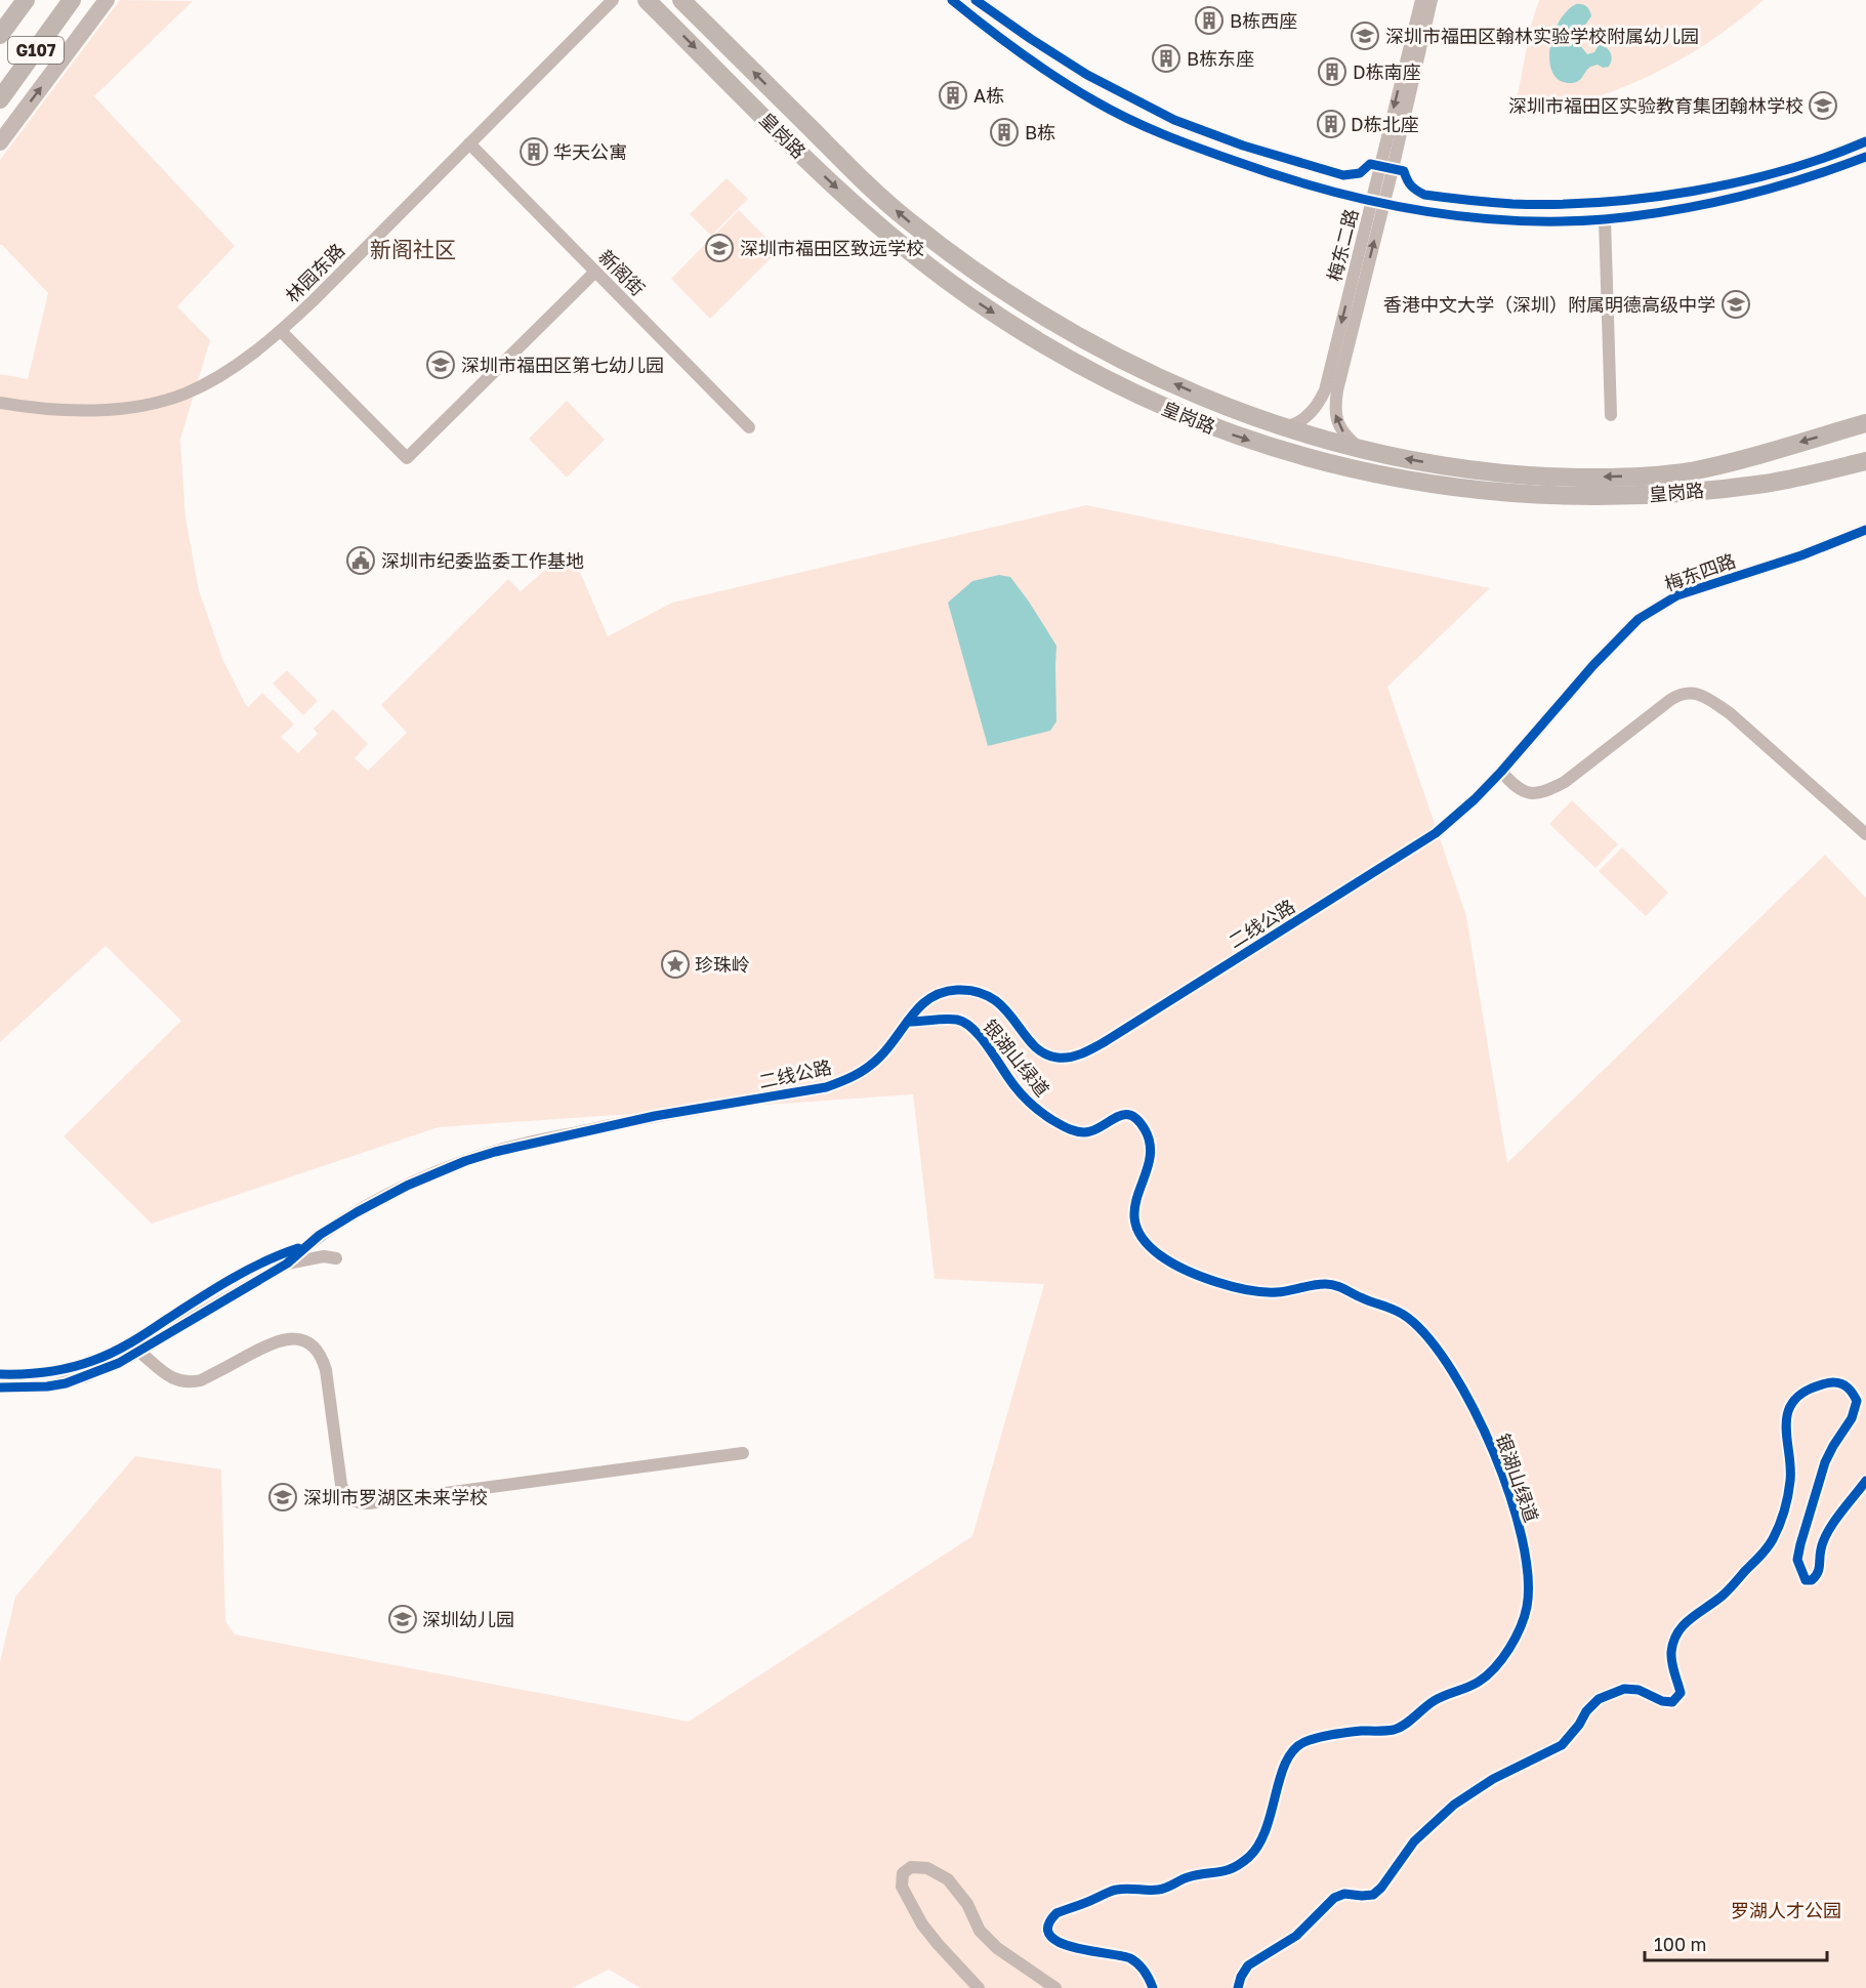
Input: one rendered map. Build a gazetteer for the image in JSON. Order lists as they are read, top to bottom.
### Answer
{
  "streets": {
    "highway": ["G107", "皇岗路"],
    "street": [
      "梅东二路",
      "林园东路",
      "新阁街",
      "梅东四路",
      "二线公路"
    ],
    "cycle path": ["银湖山绿道"]
  },
  "crossings": [
    ["皇岗路", "梅东二路"],
    ["林园东路", "新阁街"],
    ["梅东四路", "二线公路"]
  ],
  "districts": ["新阁社区"],
  "parks": ["罗湖人才公园"],
  "places": {
    "building": [
      "B栋西座",
      "B栋东座",
      "D栋南座",
      "A栋",
      "D栋北座",
      "B栋",
      "华天公寓"
    ],
    "school or university": [
      "深圳市福田区翰林实验学校附属幼儿园",
      "深圳市福田区实验教育集团翰林学校",
      "深圳市福田区致远学校",
      "香港中文大学（深圳）附属明德高级中学",
      "深圳市福田区第七幼儿园",
      "深圳市罗湖区未来学校",
      "深圳幼儿园"
    ],
    "public building": ["深圳市纪委监委工作基地"],
    "place": ["珍珠岭"]
  },
  "scale_bar": "100 m"
}
